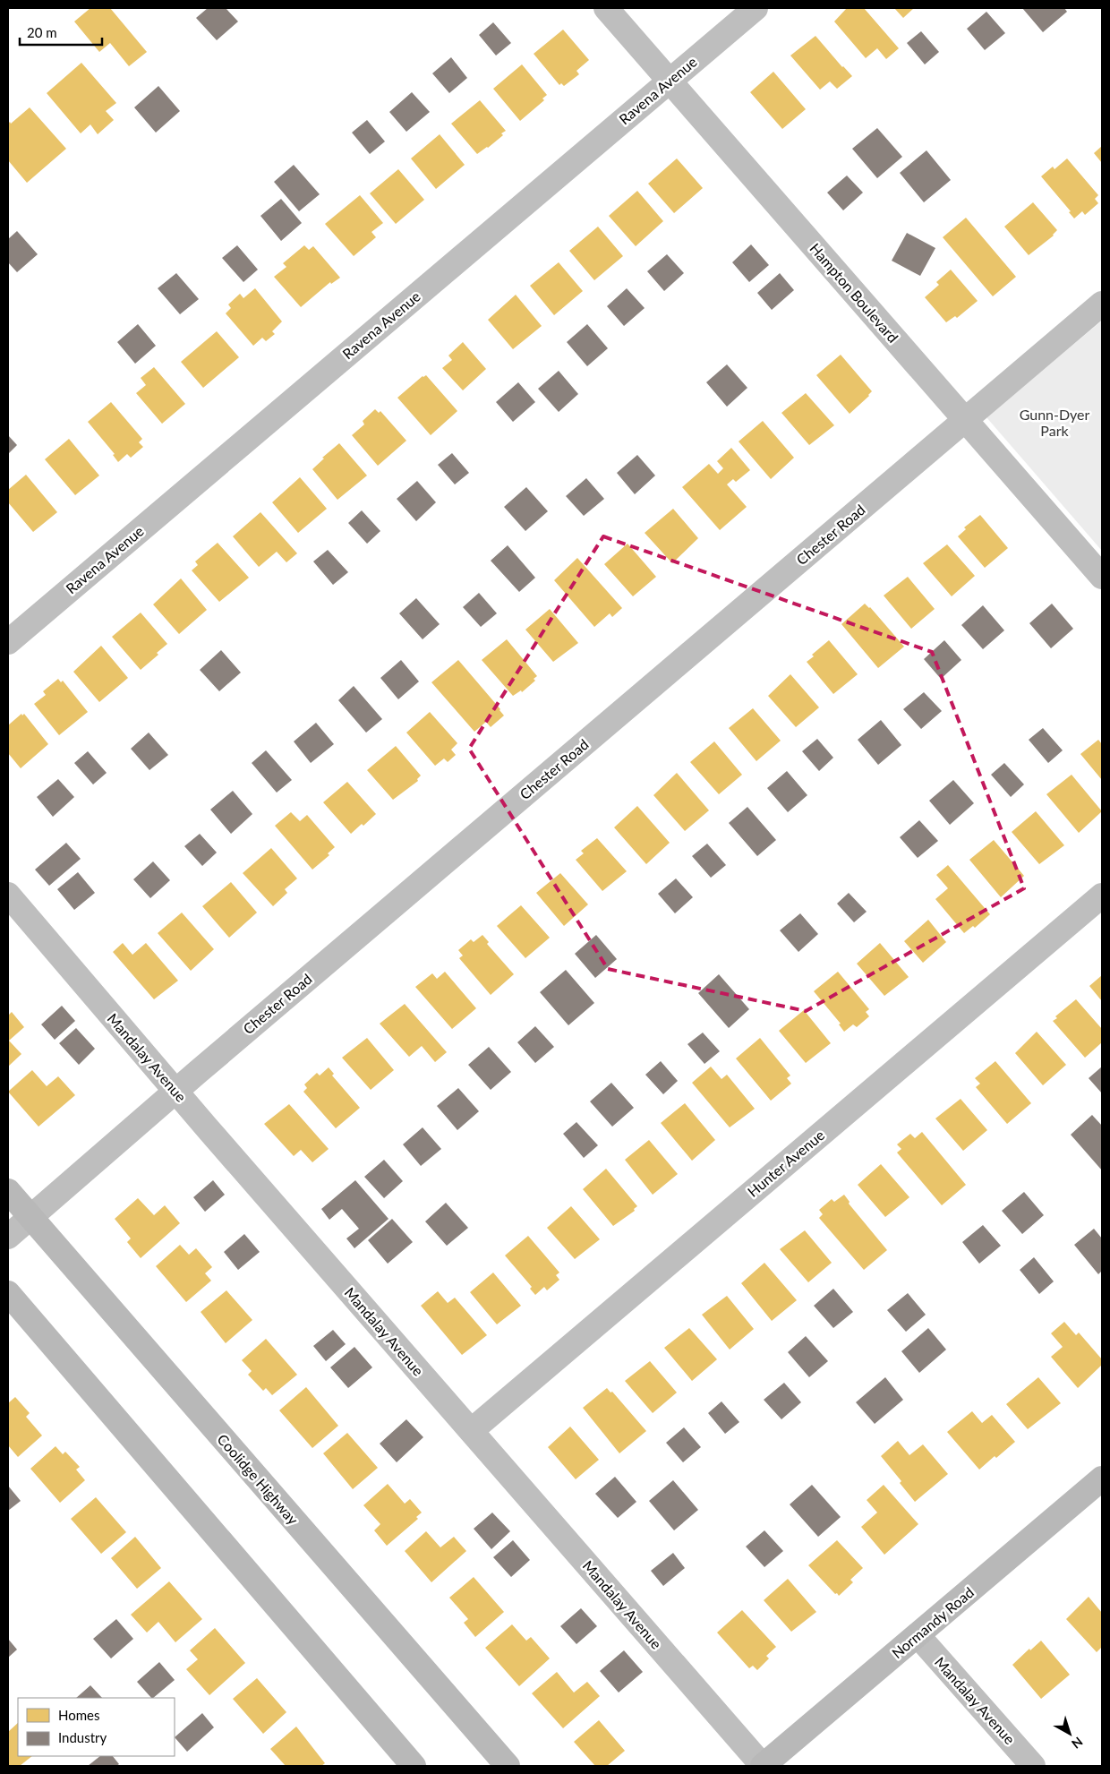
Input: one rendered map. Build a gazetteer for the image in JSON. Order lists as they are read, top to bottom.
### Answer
{
  "streets": {
    "main road": ["Coolidge Highway", "Normandy Road"],
    "street": [
      "Ravena Avenue",
      "Hampton Boulevard",
      "Chester Road",
      "Mandalay Avenue",
      "Hunter Avenue"
    ]
  },
  "crossings": [
    ["Ravena Avenue", "Hampton Boulevard"],
    ["Hampton Boulevard", "Chester Road"],
    ["Chester Road", "Mandalay Avenue"],
    ["Chester Road", "Coolidge Highway"],
    ["Mandalay Avenue", "Hunter Avenue"],
    ["Mandalay Avenue", "Normandy Road"]
  ],
  "parks": ["Gunn-Dyer Park"],
  "legend": ["Homes", "Industry"],
  "scale_bar": "20 m",
  "north": "bottom right"
}
